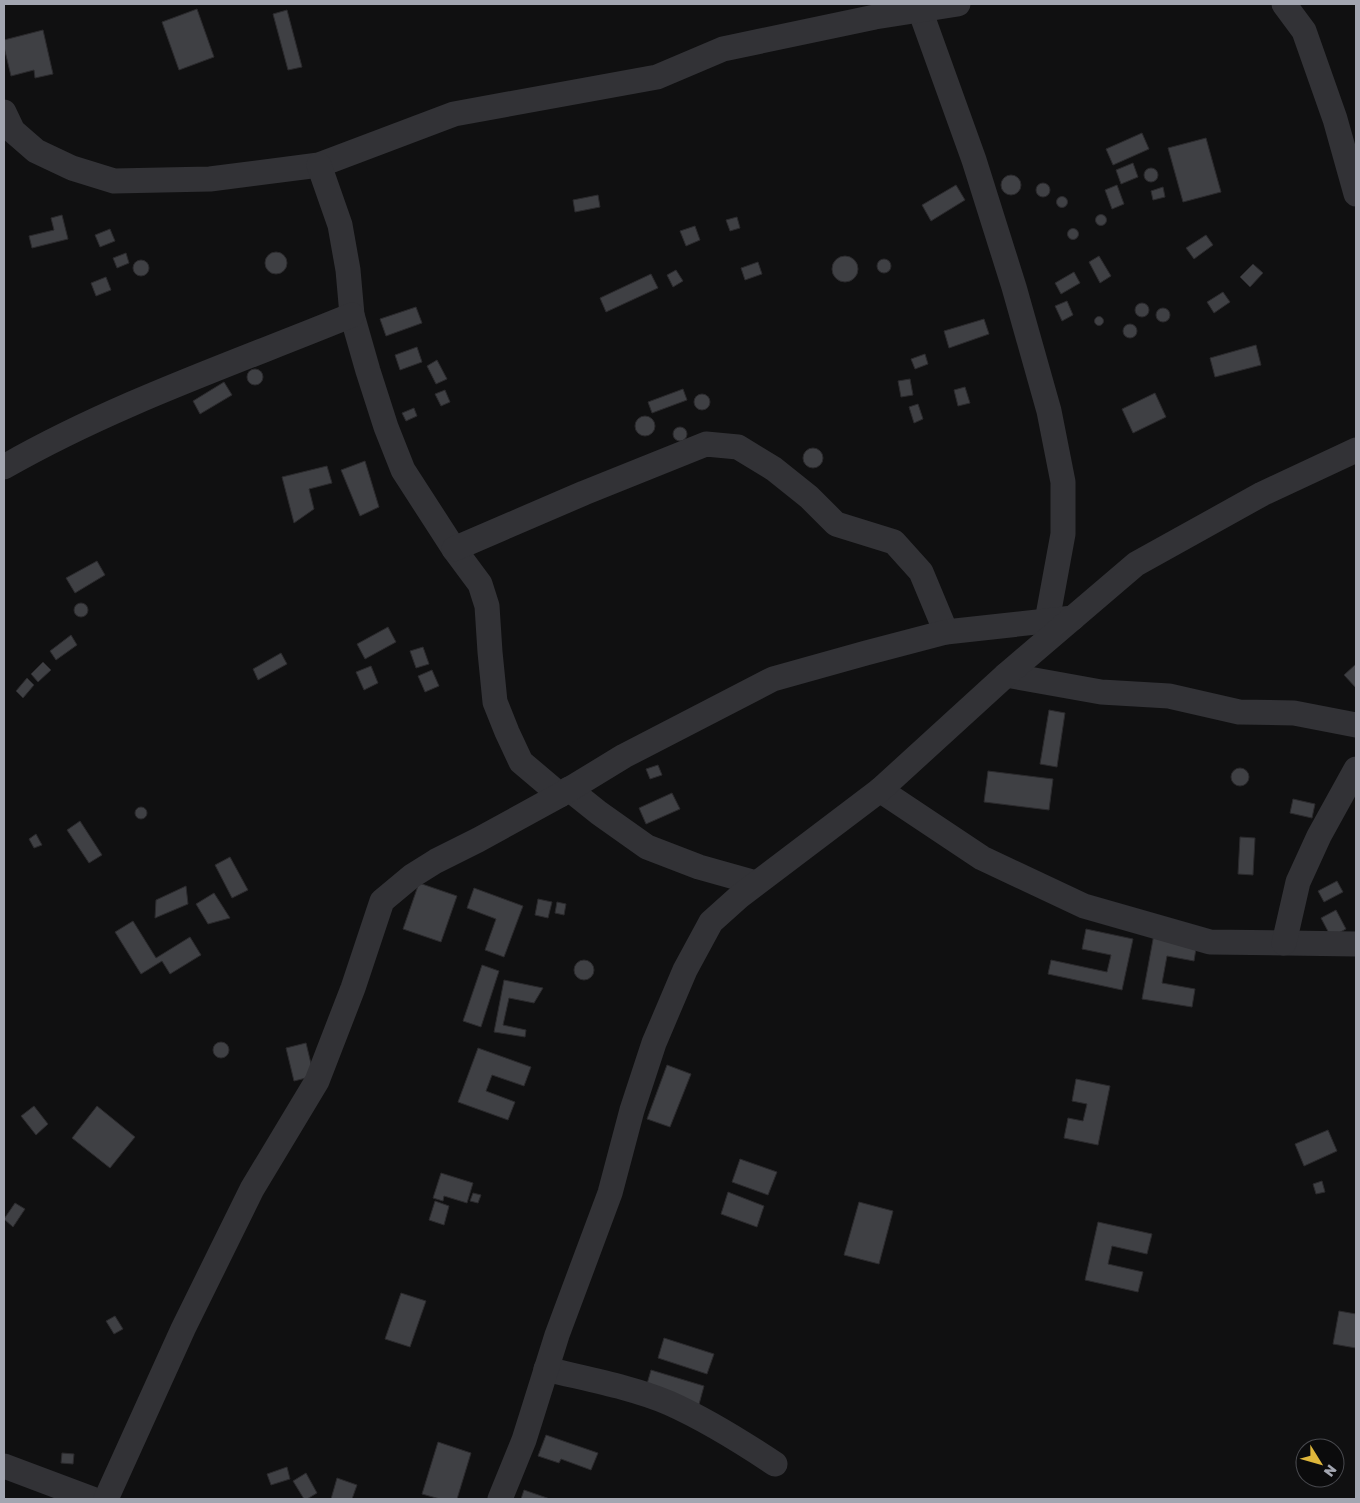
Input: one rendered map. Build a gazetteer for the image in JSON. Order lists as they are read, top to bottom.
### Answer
{
  "north": "bottom right"
}
